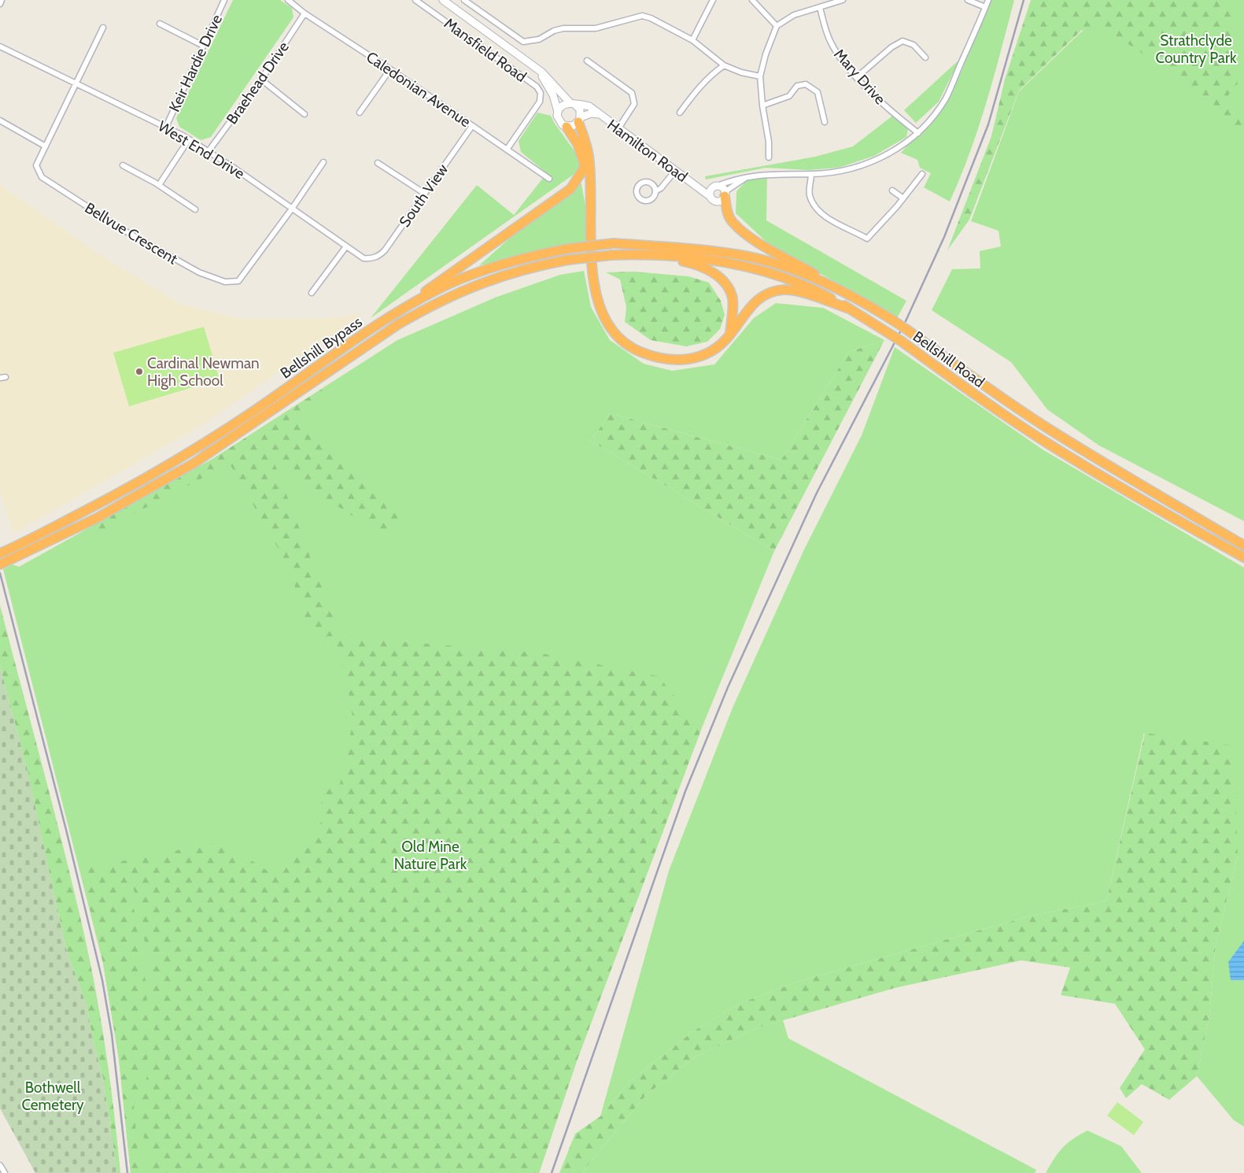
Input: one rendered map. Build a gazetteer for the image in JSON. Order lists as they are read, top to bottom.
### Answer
{
  "streets": {
    "highway": ["Bellshill Bypass", "Bellshill Road"],
    "main road": ["Hamilton Road"],
    "street": [
      "Mansfield Road",
      "Keir Hardie Drive",
      "Mary Drive",
      "Braehead Drive",
      "Caledonian Avenue",
      "West End Drive",
      "South View",
      "Bellvue Crescent"
    ]
  },
  "crossings": [
    ["Mansfield Road", "Caledonian Avenue"],
    ["Keir Hardie Drive", "West End Drive"],
    ["Braehead Drive", "Caledonian Avenue"],
    ["Braehead Drive", "West End Drive"],
    ["Caledonian Avenue", "South View"],
    ["West End Drive", "South View"],
    ["West End Drive", "Bellvue Crescent"],
    ["Bellshill Bypass", "Bellshill Road"]
  ],
  "parks": ["Strathclyde Country Park", "Old Mine Nature Park", "Bothwell Cemetery"],
  "places": ["Cardinal Newman High School"]
}
